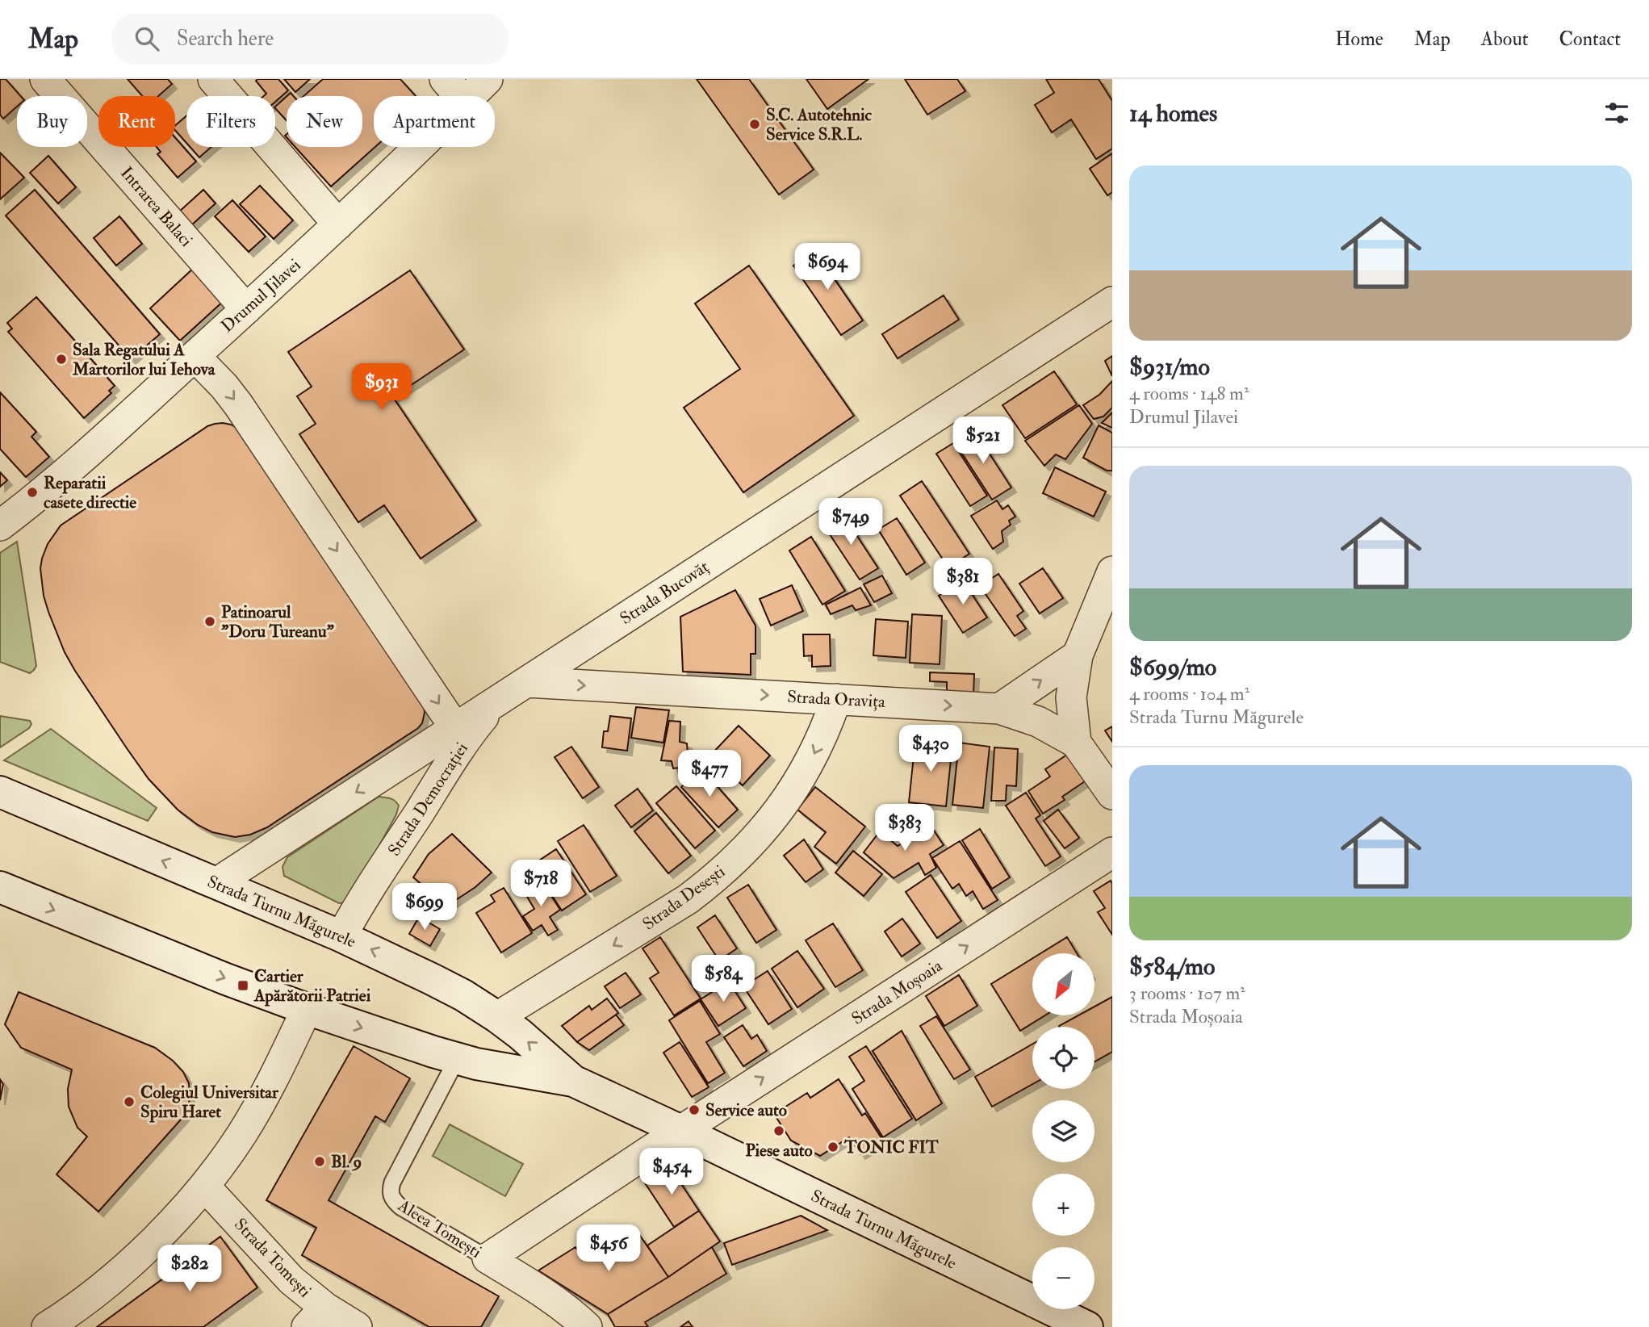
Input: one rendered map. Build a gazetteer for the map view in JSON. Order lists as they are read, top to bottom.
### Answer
{
  "streets": {
    "main road": ["Strada Turnu Măgurele"],
    "street": [
      "Intrarea Balaci",
      "Drumul Jilavei",
      "Strada Bucovăț",
      "Strada Oravița",
      "Strada Democrației",
      "Strada Desești",
      "Strada Moșoaia",
      "Aleea Tomești",
      "Strada Tomești"
    ]
  },
  "crossings": [
    ["Intrarea Balaci", "Drumul Jilavei"],
    ["Strada Bucovăț", "Strada Oravița"],
    ["Strada Bucovăț", "Strada Democrației"],
    ["Strada Bucovăț", "Strada Turnu Măgurele"],
    ["Strada Oravița", "Strada Democrației"],
    ["Strada Oravița", "Strada Desești"],
    ["Strada Democrației", "Strada Turnu Măgurele"],
    ["Strada Desești", "Strada Turnu Măgurele"],
    ["Strada Turnu Măgurele", "Strada Moșoaia"],
    ["Strada Turnu Măgurele", "Aleea Tomești"]
  ],
  "one_way": ["Strada Oravița", "Strada Desești", "Strada Moșoaia"],
  "places": {
    "other": [
      "S.C. Autotehnic Service S.R.L.",
      "Sala Regatului A Martorilor lui Iehova",
      "Reparatii casete directie",
      "Patinoarul \"Doru Tureanu\"",
      "Colegiul Universitar Spiru Haret",
      "Service auto",
      "Piese auto",
      "TONIC FIT",
      "Bl. 9"
    ],
    "transit": ["Cartier Apărătorii Patriei"]
  },
  "north": "bottom left",
  "page": {
    "header": "Map",
    "search": "Search here",
    "nav": [
      "Home",
      "Map",
      "About",
      "Contact"
    ],
    "heading": "14 homes",
    "chip": [
      "Buy",
      "Rent",
      "Filters",
      "New",
      "Apartment"
    ],
    "list": [
      {
        "name": "$931/mo",
        "note": "4 rooms · 148 m² · Drumul Jilavei"
      },
      {
        "name": "$699/mo",
        "note": "4 rooms · 104 m² · Strada Turnu Măgurele"
      },
      {
        "name": "$584/mo",
        "note": "3 rooms · 107 m² · Strada Moșoaia"
      }
    ],
    "price": [
      "$694",
      "$931",
      "$521",
      "$749",
      "$381",
      "$430",
      "$477",
      "$383",
      "$718",
      "$699",
      "$584",
      "$454",
      "$456",
      "$282"
    ],
    "map_buttons": ["+", "−"]
  }
}
